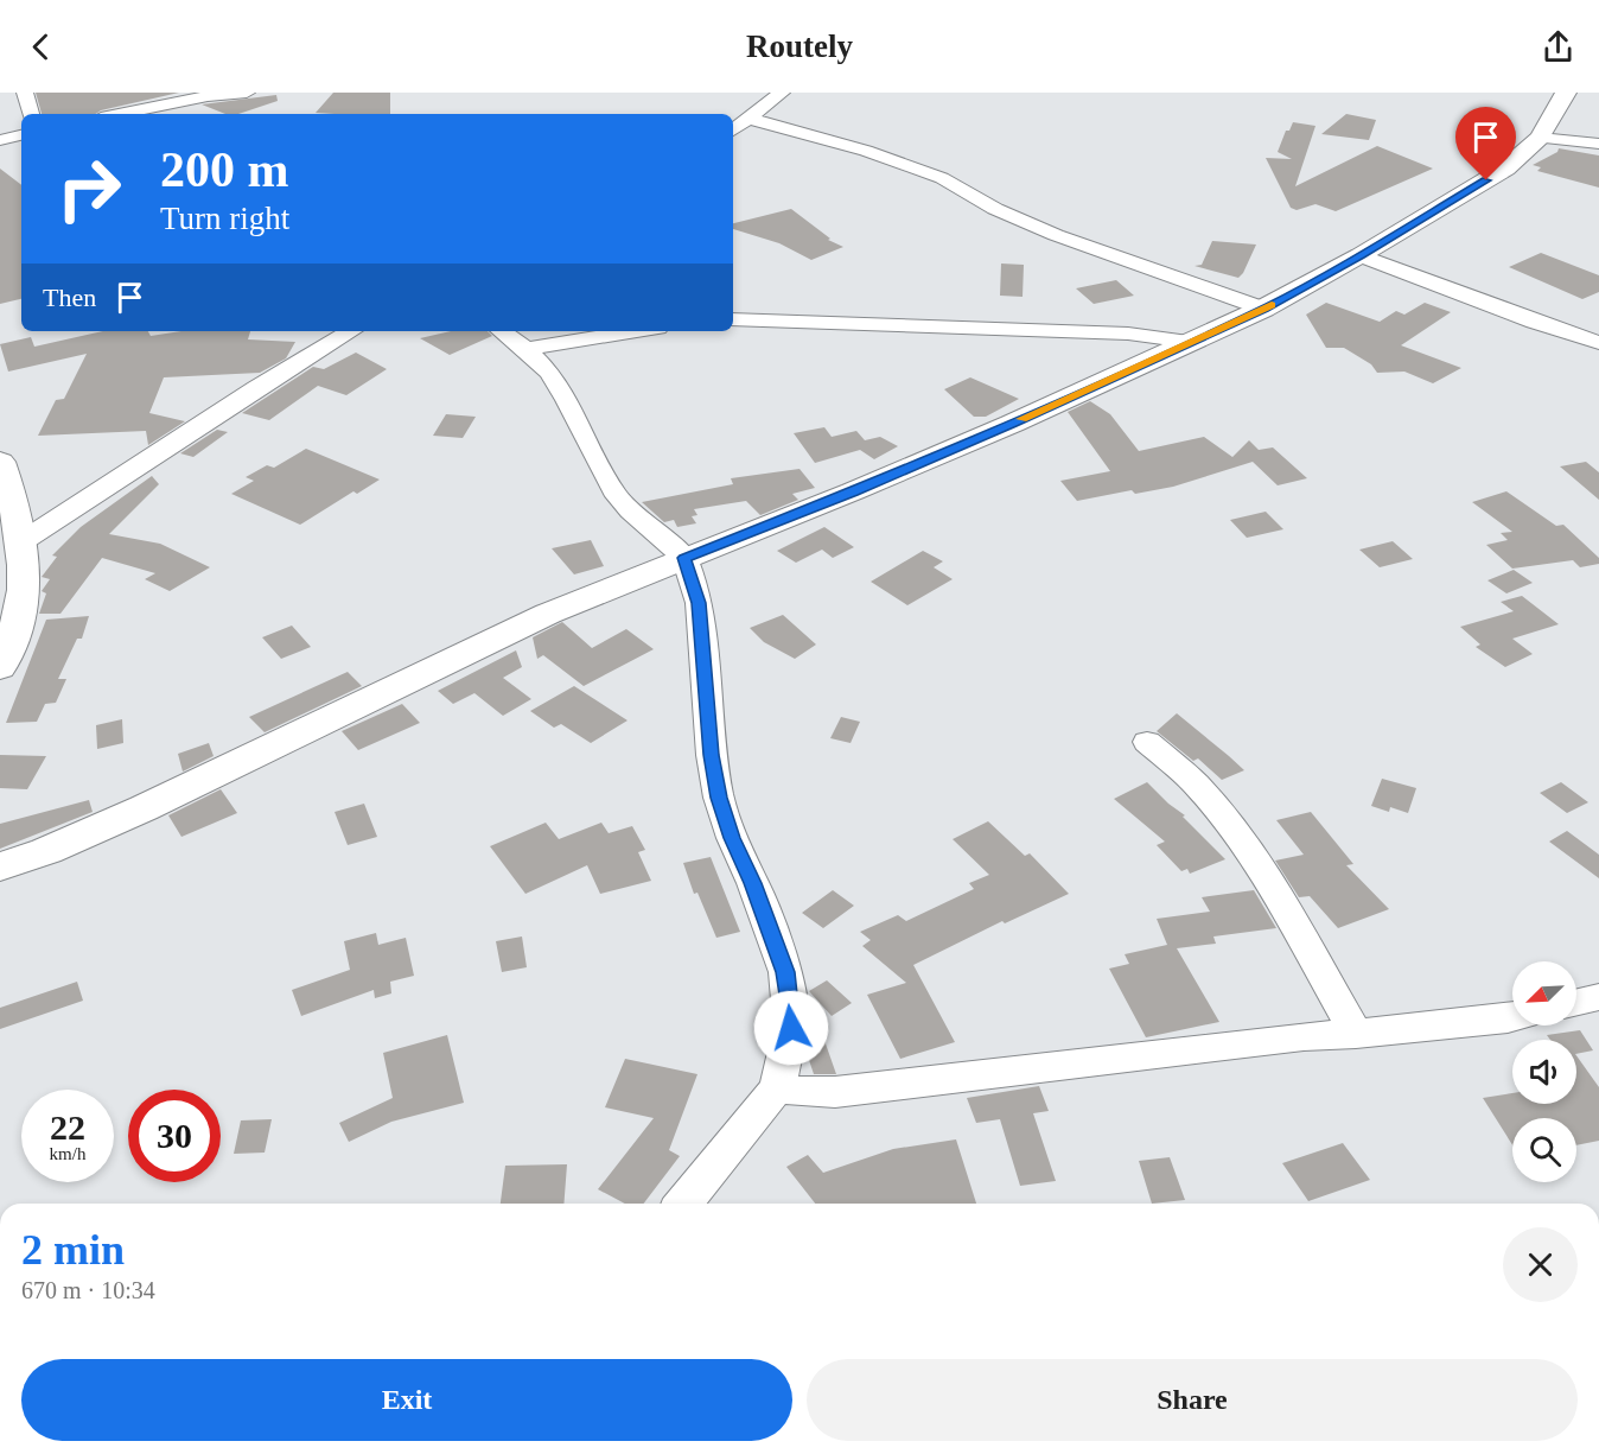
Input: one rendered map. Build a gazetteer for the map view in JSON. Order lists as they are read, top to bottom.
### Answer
{
  "north": "bottom left",
  "page": {
    "header": "Routely",
    "turn": ["200 m", "Turn right"],
    "then": "Then",
    "speed": "22 km/h",
    "limit": "30",
    "heading": ["2 min", "670 m · 10:34"],
    "buttons": ["Exit", "Share"]
  }
}
